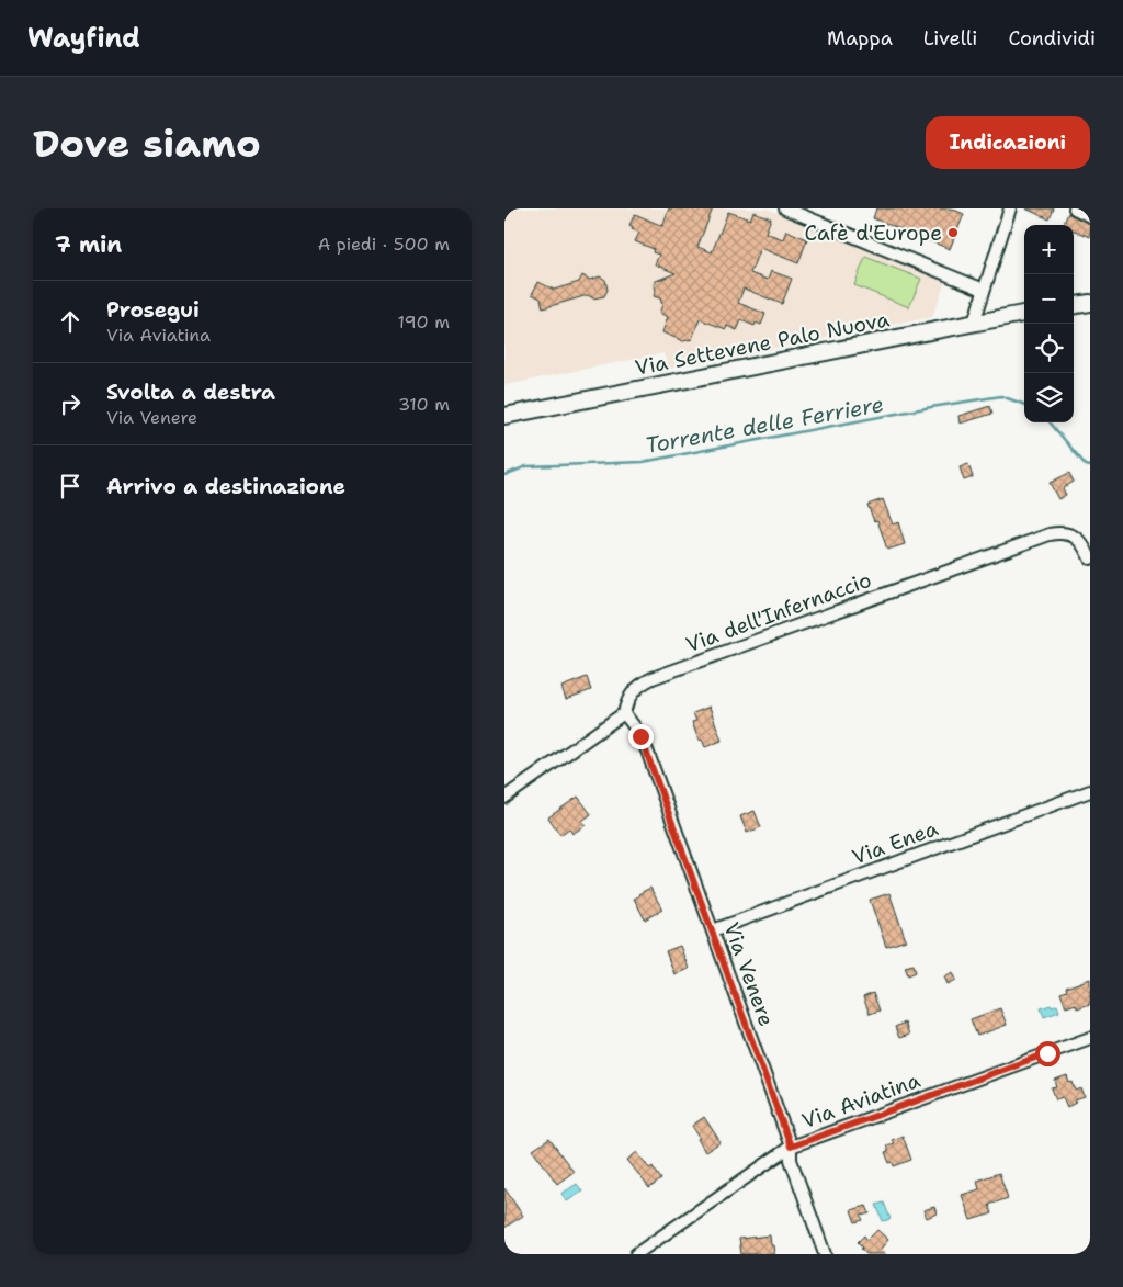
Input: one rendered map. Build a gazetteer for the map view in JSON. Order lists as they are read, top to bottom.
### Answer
{
  "streets": {
    "main road": ["Via Settevene Palo Nuova"],
    "street": [
      "Via dell'Infernaccio",
      "Via Enea",
      "Via Venere",
      "Via Aviatina"
    ]
  },
  "crossings": [
    ["Via dell'Infernaccio", "Via Venere"],
    ["Via Enea", "Via Venere"],
    ["Via Venere", "Via Aviatina"]
  ],
  "water": ["Torrente delle Ferriere"],
  "places": ["Cafè d'Europe"],
  "page": {
    "header": "Wayfind",
    "nav": ["Mappa", "Livelli", "Condividi"],
    "buttons": "Indicazioni",
    "title": "Dove siamo",
    "heading": ["7 min", "A piedi · 500 m"],
    "map_buttons": ["+", "−"],
    "list": [
      ["Prosegui", "Via Aviatina", "190 m"],
      ["Svolta a destra", "Via Venere", "310 m"],
      "Arrivo a destinazione"
    ]
  }
}
